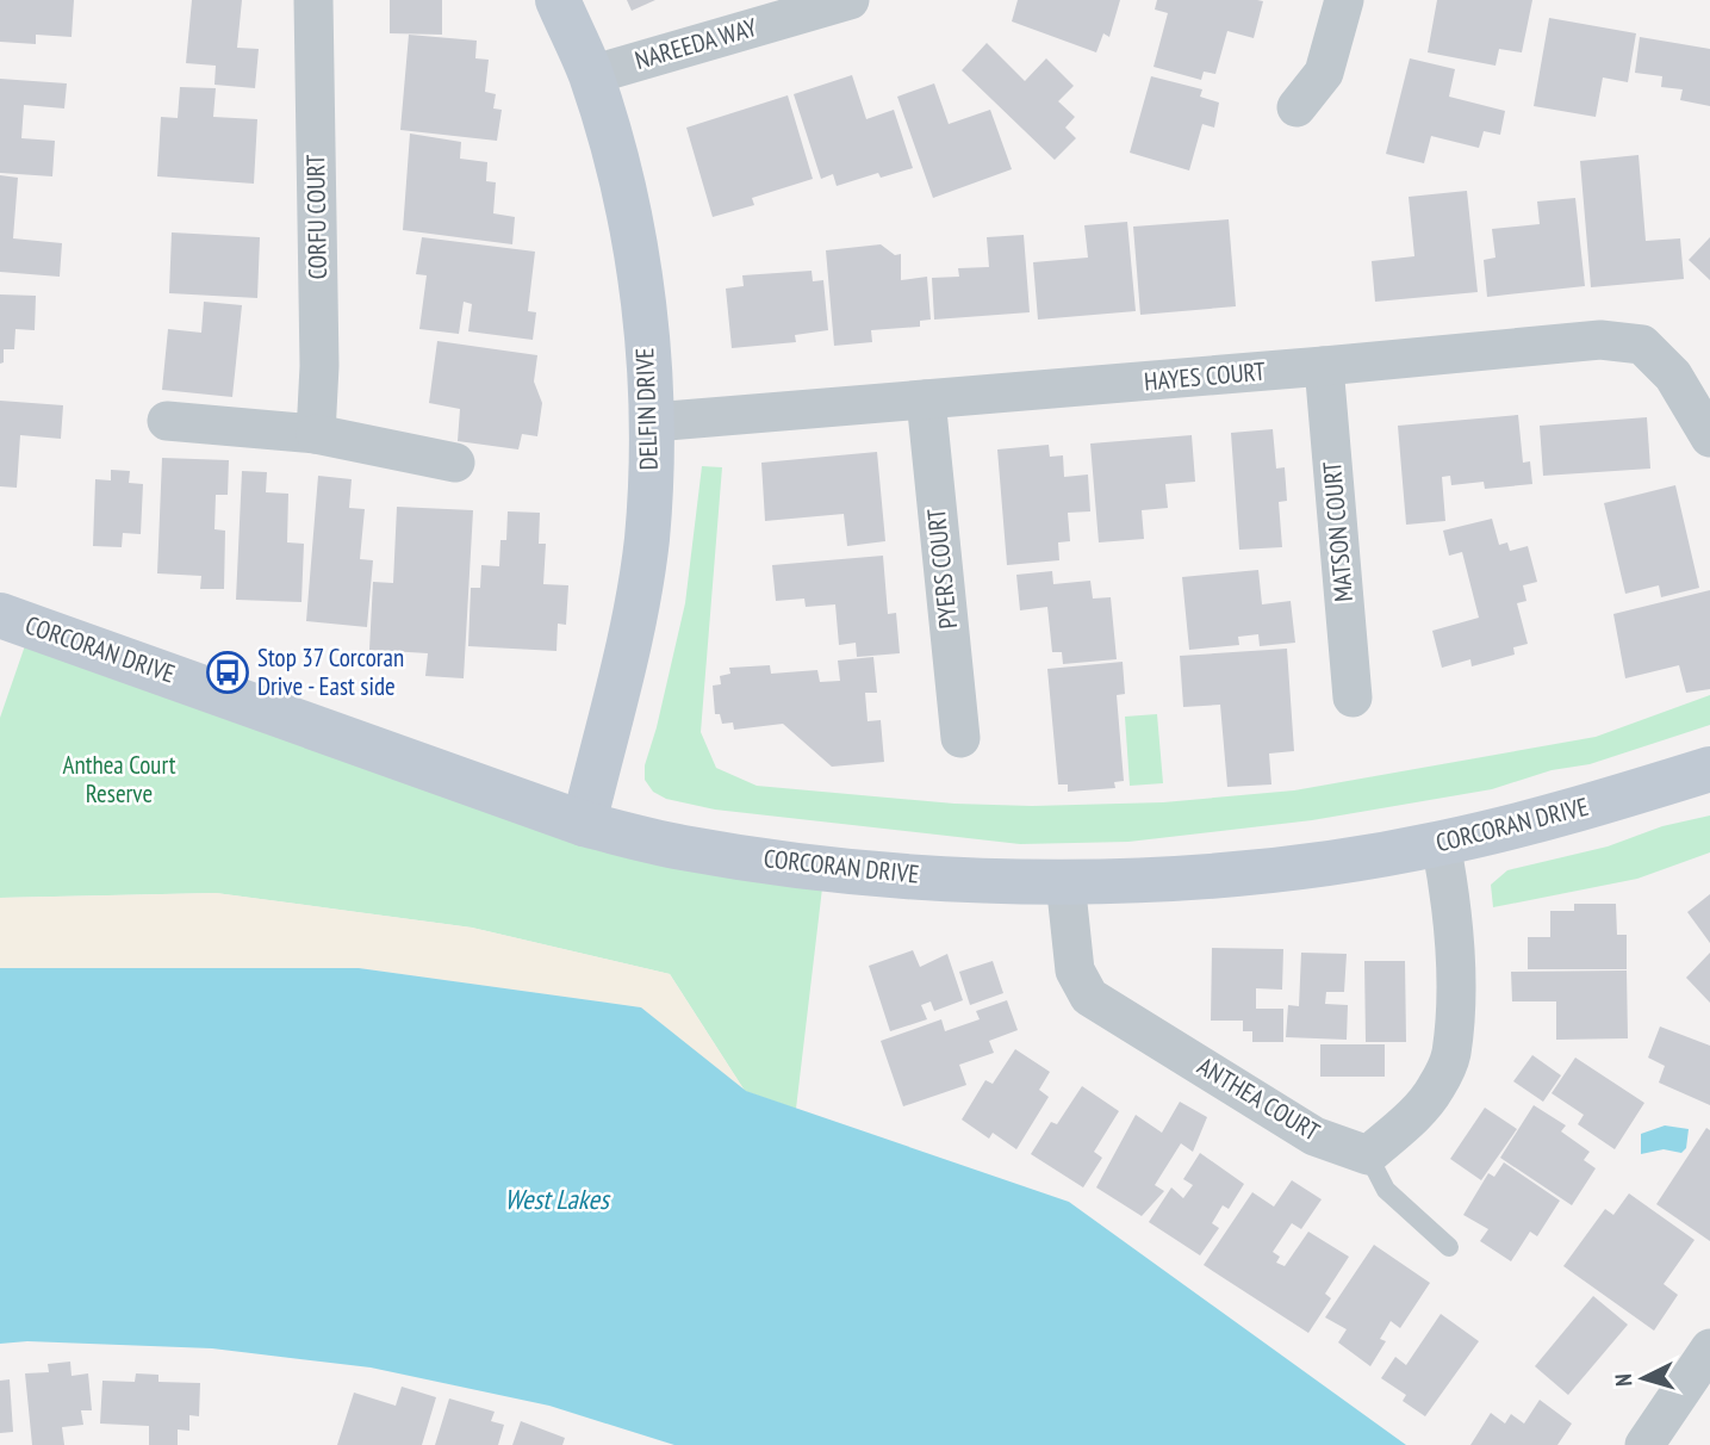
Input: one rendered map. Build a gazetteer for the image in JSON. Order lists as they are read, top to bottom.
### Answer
{
  "streets": {
    "street": [
      "NAREEDA WAY",
      "CORFU COURT",
      "HAYES COURT",
      "DELFIN DRIVE",
      "MATSON COURT",
      "PYERS COURT",
      "CORCORAN DRIVE",
      "ANTHEA COURT"
    ]
  },
  "crossings": [
    ["NAREEDA WAY", "DELFIN DRIVE"],
    ["HAYES COURT", "DELFIN DRIVE"],
    ["HAYES COURT", "MATSON COURT"],
    ["HAYES COURT", "PYERS COURT"],
    ["DELFIN DRIVE", "CORCORAN DRIVE"],
    ["CORCORAN DRIVE", "ANTHEA COURT"]
  ],
  "water": ["West Lakes"],
  "parks": ["Anthea Court Reserve"],
  "places": {
    "bus stop": ["Stop 37 Corcoran Drive - East side"]
  },
  "north": "left"
}
